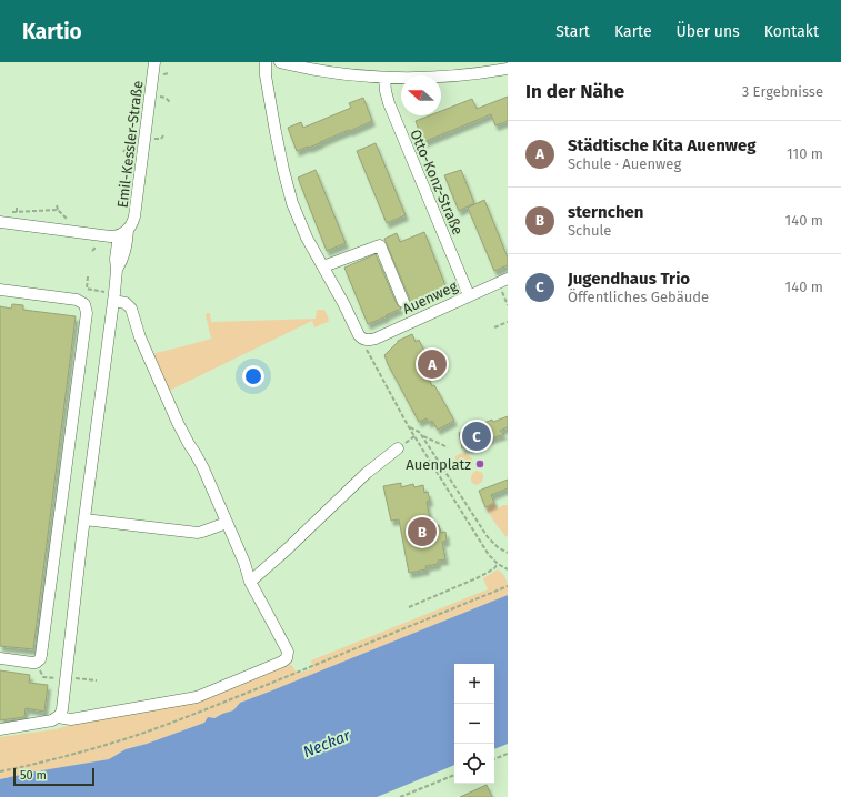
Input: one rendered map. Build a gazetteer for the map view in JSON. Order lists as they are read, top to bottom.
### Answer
{
  "streets": {
    "street": ["Emil-Kessler-Straße", "Otto-Konz-Straße", "Auenweg"]
  },
  "crossings": [
    ["Otto-Konz-Straße", "Auenweg"]
  ],
  "water": ["Neckar"],
  "places": ["Auenplatz"],
  "scale_bar": "50 m",
  "north": "left",
  "page": {
    "header": "Kartio",
    "nav": [
      "Start",
      "Karte",
      "Über uns",
      "Kontakt"
    ],
    "heading": ["In der Nähe", "3 Ergebnisse"],
    "list": [
      {
        "mark": "A",
        "name": "Städtische Kita Auenweg",
        "note": "Schule · Auenweg",
        "value": "110 m"
      },
      {
        "mark": "B",
        "name": "sternchen",
        "note": "Schule",
        "value": "140 m"
      },
      {
        "mark": "C",
        "name": "Jugendhaus Trio",
        "note": "Öffentliches Gebäude",
        "value": "140 m"
      }
    ],
    "pins": ["A", "C", "B"],
    "map_buttons": ["+", "−"],
    "scale": "50 m"
  }
}
